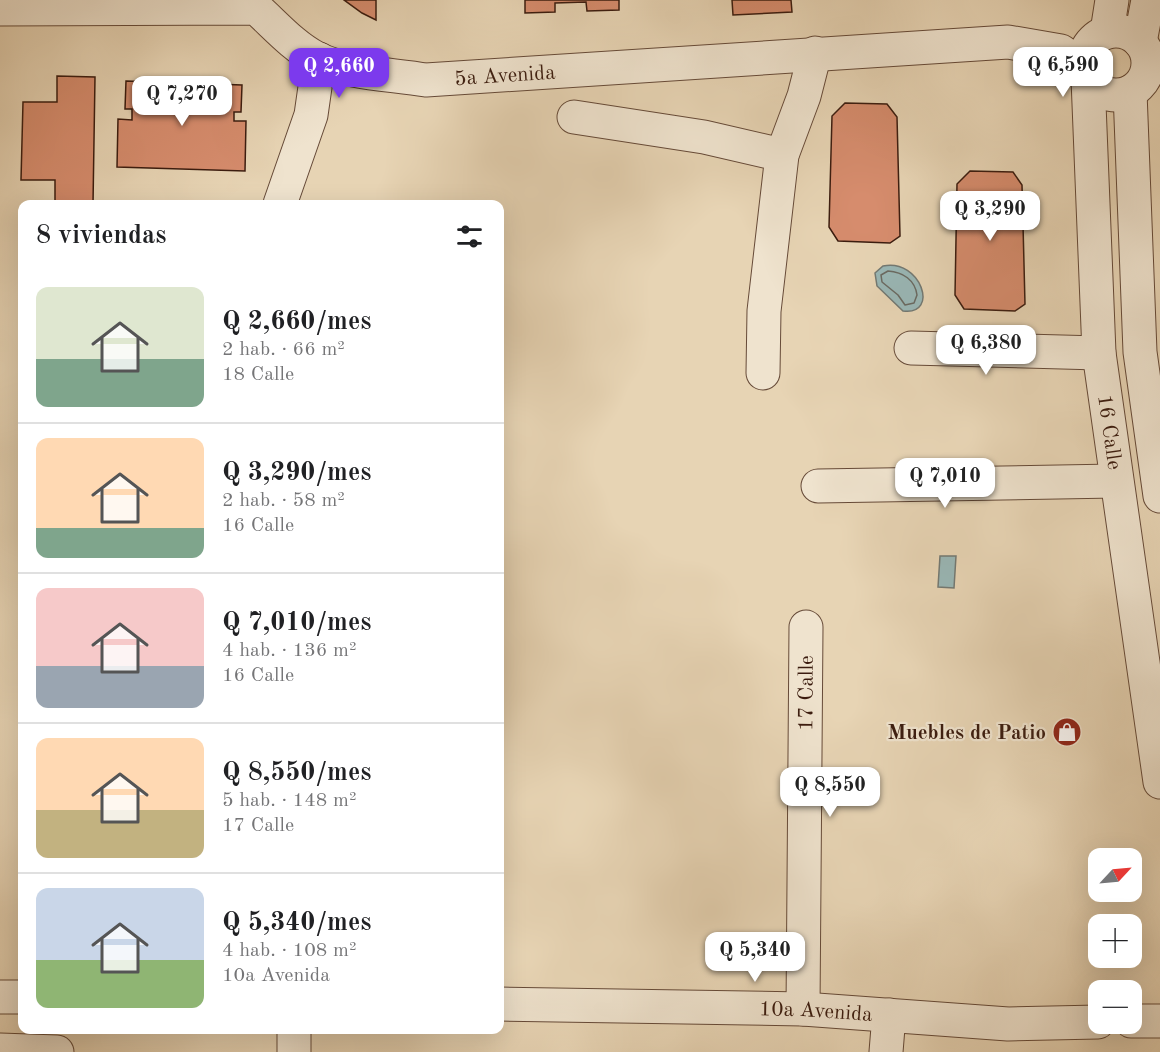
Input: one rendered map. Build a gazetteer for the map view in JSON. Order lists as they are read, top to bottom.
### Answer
{
  "streets": {
    "street": [
      "5a Avenida",
      "16 Calle",
      "17 Calle",
      "10a Avenida"
    ]
  },
  "crossings": [
    ["5a Avenida", "16 Calle"],
    ["17 Calle", "10a Avenida"]
  ],
  "places": {
    "shop": ["Muebles de Patio"]
  },
  "north": "top right",
  "page": {
    "price": [
      "Q 6,590",
      "Q 2,660",
      "Q 7,270",
      "Q 3,290",
      "Q 6,380",
      "Q 7,010",
      "Q 8,550",
      "Q 5,340"
    ],
    "heading": "8 viviendas",
    "list": [
      {
        "name": "Q 2,660/mes",
        "note": "2 hab. · 66 m² · 18 Calle"
      },
      {
        "name": "Q 3,290/mes",
        "note": "2 hab. · 58 m² · 16 Calle"
      },
      {
        "name": "Q 7,010/mes",
        "note": "4 hab. · 136 m² · 16 Calle"
      },
      {
        "name": "Q 8,550/mes",
        "note": "5 hab. · 148 m² · 17 Calle"
      },
      {
        "name": "Q 5,340/mes",
        "note": "4 hab. · 108 m² · 10a Avenida"
      }
    ],
    "map_buttons": ["+", "−"]
  }
}
